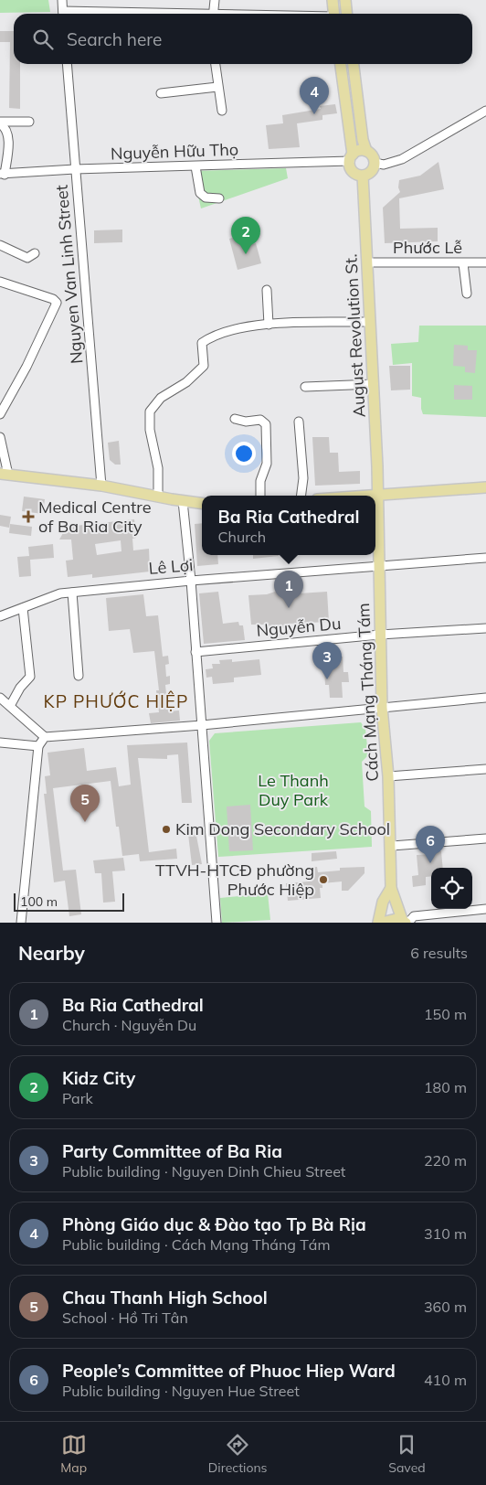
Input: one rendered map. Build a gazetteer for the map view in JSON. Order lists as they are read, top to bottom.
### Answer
{
  "streets": {
    "main road": ["August Revolution St.", "Cách Mạng Tháng Tám"],
    "street": [
      "Nguyễn Hữu Thọ",
      "Phước Lễ",
      "Nguyen Van Linh Street",
      "Lê Lợi",
      "Nguyễn Du"
    ]
  },
  "crossings": [
    ["Nguyễn Hữu Thọ", "Nguyen Van Linh Street"],
    ["Nguyễn Hữu Thọ", "August Revolution St."],
    ["Phước Lễ", "August Revolution St."],
    ["August Revolution St.", "Cách Mạng Tháng Tám"],
    ["Lê Lợi", "Cách Mạng Tháng Tám"],
    ["Nguyễn Du", "Cách Mạng Tháng Tám"]
  ],
  "districts": ["KP PHƯỚC HIỆP"],
  "parks": ["Le Thanh Duy Park"],
  "places": {
    "health": ["Medical Centre of Ba Ria City"],
    "other": ["Kim Dong Secondary School", "TTVH-HTCĐ phường Phước Hiệp"]
  },
  "scale_bar": "100 m",
  "page": {
    "search": "Search here",
    "pins": [
      "4",
      "2",
      "1",
      "3",
      "5",
      "6"
    ],
    "popup": ["Ba Ria Cathedral", "Church"],
    "scale": "100 m",
    "heading": ["Nearby", "6 results"],
    "list": [
      {
        "mark": "1",
        "name": "Ba Ria Cathedral",
        "note": "Church · Nguyễn Du",
        "value": "150 m"
      },
      {
        "mark": "2",
        "name": "Kidz City",
        "note": "Park",
        "value": "180 m"
      },
      {
        "mark": "3",
        "name": "Party Committee of Ba Ria",
        "note": "Public building · Nguyen Dinh Chieu Street",
        "value": "220 m"
      },
      {
        "mark": "4",
        "name": "Phòng Giáo dục & Đào tạo Tp Bà Rịa",
        "note": "Public building · Cách Mạng Tháng Tám",
        "value": "310 m"
      },
      {
        "mark": "5",
        "name": "Chau Thanh High School",
        "note": "School · Hồ Tri Tân",
        "value": "360 m"
      },
      {
        "mark": "6",
        "name": "People’s Committee of Phuoc Hiep Ward",
        "note": "Public building · Nguyen Hue Street",
        "value": "410 m"
      }
    ],
    "nav": ["Map", "Directions", "Saved"]
  }
}
